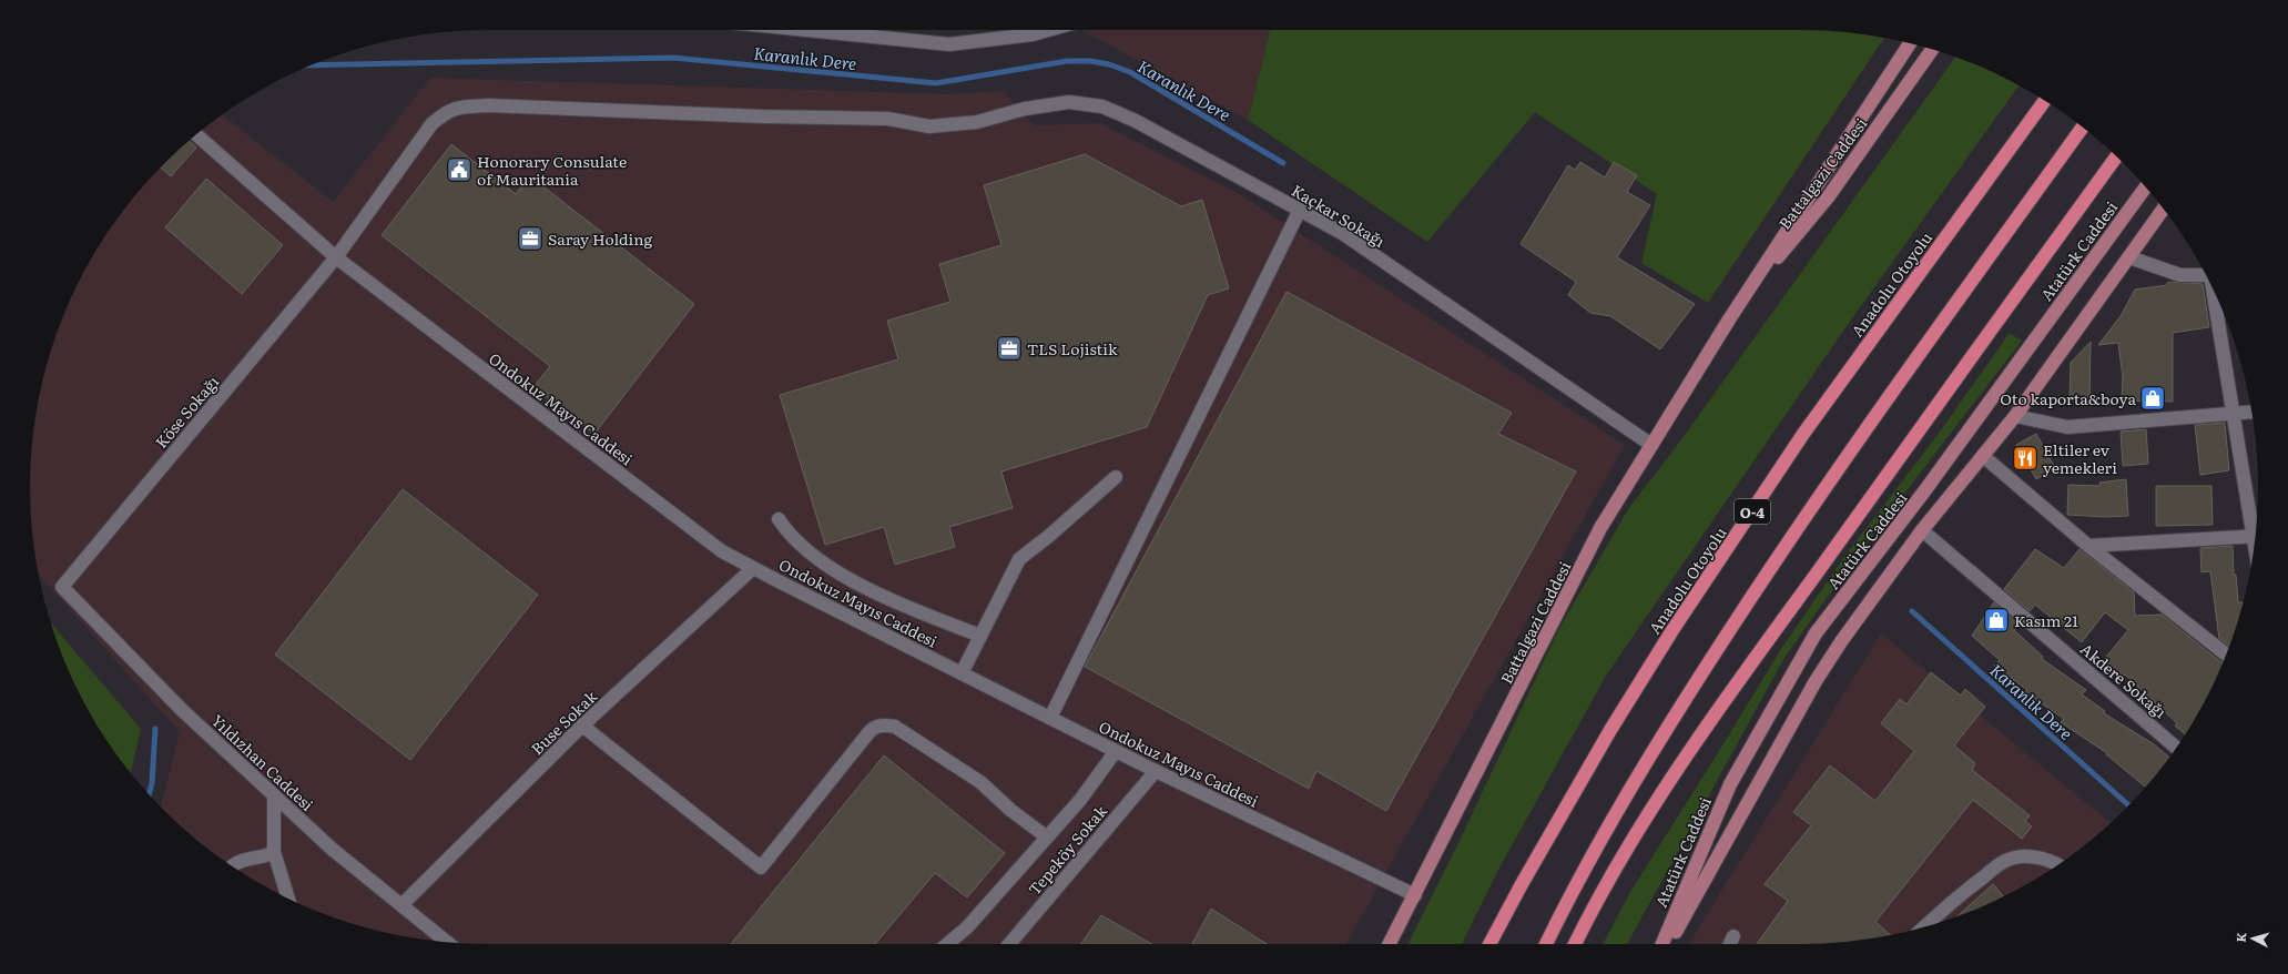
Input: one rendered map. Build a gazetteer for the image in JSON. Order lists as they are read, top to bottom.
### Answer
{
  "streets": {
    "highway": ["Anadolu Otoyolu", "O-4"],
    "main road": ["Battalgazi Caddesi", "Atatürk Caddesi"],
    "street": [
      "Kaçkar Sokağı",
      "Ondokuz Mayıs Caddesi",
      "Köse Sokağı",
      "Akdere Sokağı",
      "Buse Sokak",
      "Yıldızhan Caddesi",
      "Tepeköy Sokak"
    ]
  },
  "crossings": [
    ["Battalgazi Caddesi", "Kaçkar Sokağı"],
    ["Battalgazi Caddesi", "Ondokuz Mayıs Caddesi"],
    ["Kaçkar Sokağı", "Ondokuz Mayıs Caddesi"],
    ["Kaçkar Sokağı", "Köse Sokağı"],
    ["Atatürk Caddesi", "Akdere Sokağı"],
    ["Ondokuz Mayıs Caddesi", "Köse Sokağı"],
    ["Ondokuz Mayıs Caddesi", "Buse Sokak"],
    ["Ondokuz Mayıs Caddesi", "Tepeköy Sokak"],
    ["Köse Sokağı", "Yıldızhan Caddesi"],
    ["Buse Sokak", "Yıldızhan Caddesi"]
  ],
  "water": ["Karanlık Dere"],
  "places": {
    "public building": ["Honorary Consulate of Mauritania"],
    "office": ["Saray Holding", "TLS Lojistik"],
    "shop": ["Oto kaporta&boya", "Kasım 21"],
    "restaurant": ["Eltiler ev yemekleri"]
  },
  "north": "left"
}
